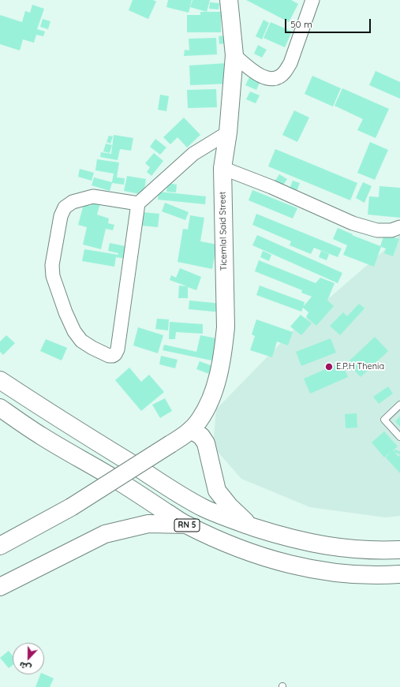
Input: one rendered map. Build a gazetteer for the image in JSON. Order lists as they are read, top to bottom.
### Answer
{
  "streets": {
    "main road": ["Ticemlal Said Street", "RN 5"]
  },
  "places": ["E.P.H Thenia"],
  "scale_bar": "50 m",
  "north": "bottom"
}
